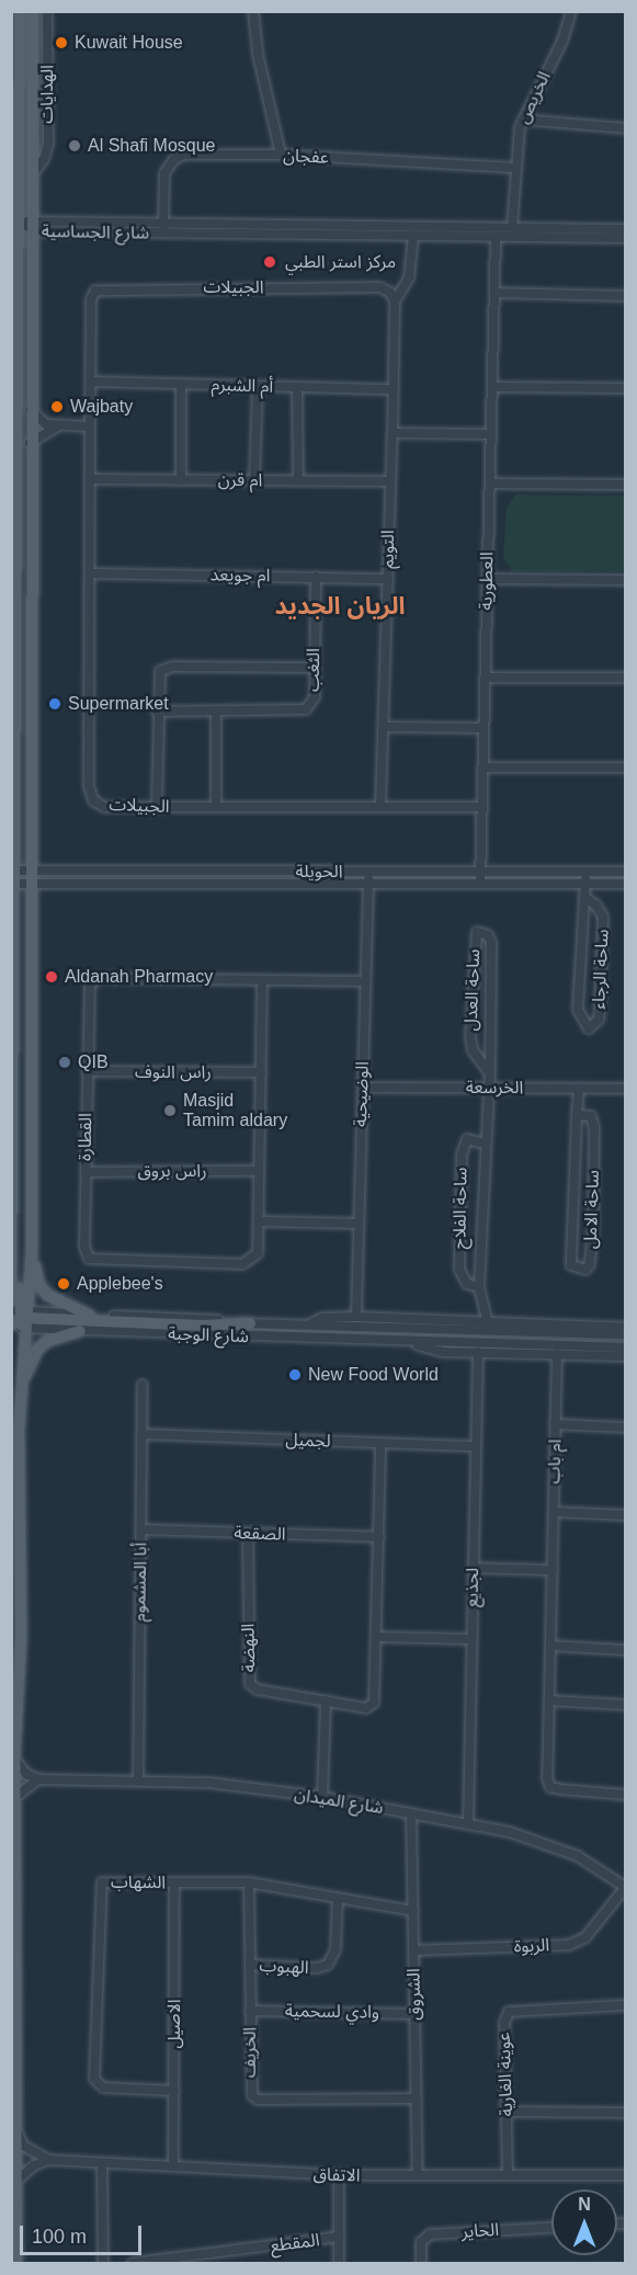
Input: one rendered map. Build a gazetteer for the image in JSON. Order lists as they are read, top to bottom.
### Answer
{
  "streets": {
    "street": [
      "الهدايات",
      "الخريص",
      "عفجان",
      "شارع الجساسية",
      "الجبيلات",
      "أم الشبرم",
      "ام قرن",
      "التويم",
      "ام جويعد",
      "العطورية",
      "الثغب",
      "الحويلة",
      "ساحة الرجاء",
      "ساحة العدل",
      "راس النوف",
      "الخرسعة",
      "الوضيحية",
      "القطارة",
      "راس بروق",
      "ساحة الفلاح",
      "ساحة الامل",
      "شارع الوجبة",
      "لجميل",
      "ام باب",
      "الصقعة",
      "أبا المشموم",
      "لجذيع",
      "النهضة",
      "شارع الميدان",
      "الشهاب",
      "الربوة",
      "الهبوب",
      "الشروق",
      "وادي لسحمية",
      "الاصيل",
      "الخريف",
      "عوينة الغارية",
      "الاتفاق",
      "الحاير",
      "المقطع"
    ]
  },
  "crossings": [
    ["الخريص", "عفجان"],
    ["الخريص", "شارع الجساسية"],
    ["عفجان", "شارع الجساسية"],
    ["شارع الجساسية", "العطورية"],
    ["الجبيلات", "أم الشبرم"],
    ["الجبيلات", "ام قرن"],
    ["الجبيلات", "التويم"],
    ["الجبيلات", "ام جويعد"],
    ["الجبيلات", "العطورية"],
    ["أم الشبرم", "التويم"],
    ["ام قرن", "التويم"],
    ["التويم", "ام جويعد"],
    ["ام جويعد", "الثغب"],
    ["العطورية", "الحويلة"],
    ["الحويلة", "ساحة الرجاء"],
    ["الحويلة", "الوضيحية"],
    ["ساحة العدل", "الخرسعة"],
    ["ساحة العدل", "ساحة الفلاح"],
    ["راس النوف", "القطارة"],
    ["الخرسعة", "الوضيحية"],
    ["الخرسعة", "ساحة الفلاح"],
    ["الخرسعة", "ساحة الامل"],
    ["الوضيحية", "القطارة"],
    ["الوضيحية", "شارع الوجبة"],
    ["القطارة", "راس بروق"],
    ["ساحة الفلاح", "شارع الوجبة"],
    ["شارع الوجبة", "ام باب"],
    ["شارع الوجبة", "لجذيع"],
    ["لجميل", "أبا المشموم"],
    ["لجميل", "لجذيع"],
    ["لجميل", "النهضة"],
    ["الصقعة", "أبا المشموم"],
    ["الصقعة", "النهضة"],
    ["أبا المشموم", "شارع الميدان"],
    ["لجذيع", "شارع الميدان"],
    ["شارع الميدان", "الربوة"],
    ["شارع الميدان", "الشروق"],
    ["الشهاب", "الهبوب"],
    ["الشهاب", "الشروق"],
    ["الشهاب", "الاصيل"],
    ["الشهاب", "الخريف"],
    ["الربوة", "الشروق"],
    ["الهبوب", "الخريف"],
    ["الشروق", "وادي لسحمية"],
    ["الشروق", "الخريف"],
    ["الشروق", "الاتفاق"],
    ["وادي لسحمية", "الخريف"],
    ["الاصيل", "الاتفاق"],
    ["عوينة الغارية", "الاتفاق"]
  ],
  "districts": ["الريان الجديد"],
  "places": [
    "Kuwait House",
    "Al Shafi Mosque",
    "مركز استر الطبي",
    "Wajbaty",
    "Supermarket",
    "Aldanah Pharmacy",
    "QIB",
    "Masjid Tamim aldary",
    "Applebee's",
    "New Food World"
  ],
  "scale_bar": "100 m",
  "north": "top"
}
